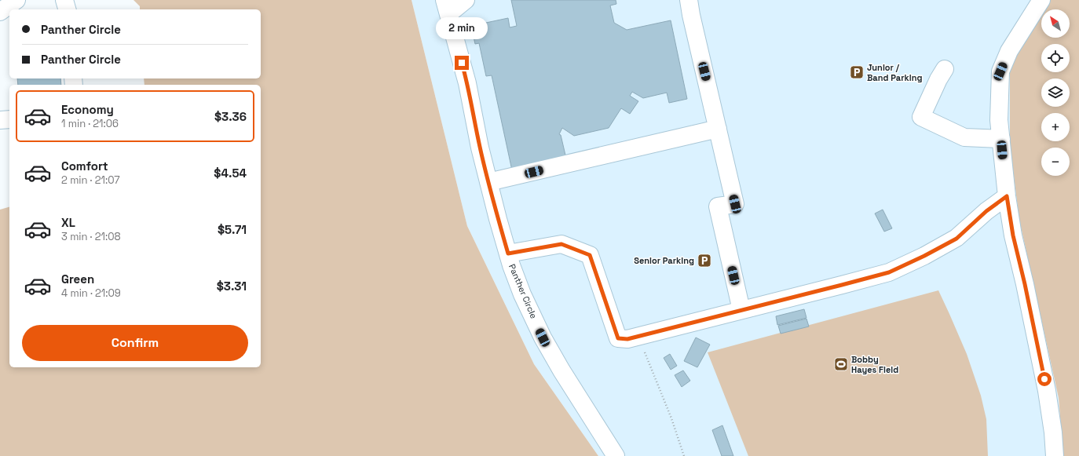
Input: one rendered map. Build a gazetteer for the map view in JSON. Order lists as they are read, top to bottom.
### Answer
{
  "streets": {
    "street": ["Panther Circle"]
  },
  "places": {
    "parking": ["Junior / Band Parking", "Senior Parking"],
    "sports": ["Bobby Hayes Field"]
  },
  "north": "top left",
  "page": {
    "map_buttons": ["+", "−"],
    "banner": ["Panther Circle", "Panther Circle"],
    "bubble": "2 min",
    "list": [
      {
        "name": "Economy",
        "note": "1 min · 21:06",
        "value": "$3.36"
      },
      {
        "name": "Comfort",
        "note": "2 min · 21:07",
        "value": "$4.54"
      },
      {
        "name": "XL",
        "note": "3 min · 21:08",
        "value": "$5.71"
      },
      {
        "name": "Green",
        "note": "4 min · 21:09",
        "value": "$3.31"
      }
    ],
    "buttons": "Confirm"
  }
}
